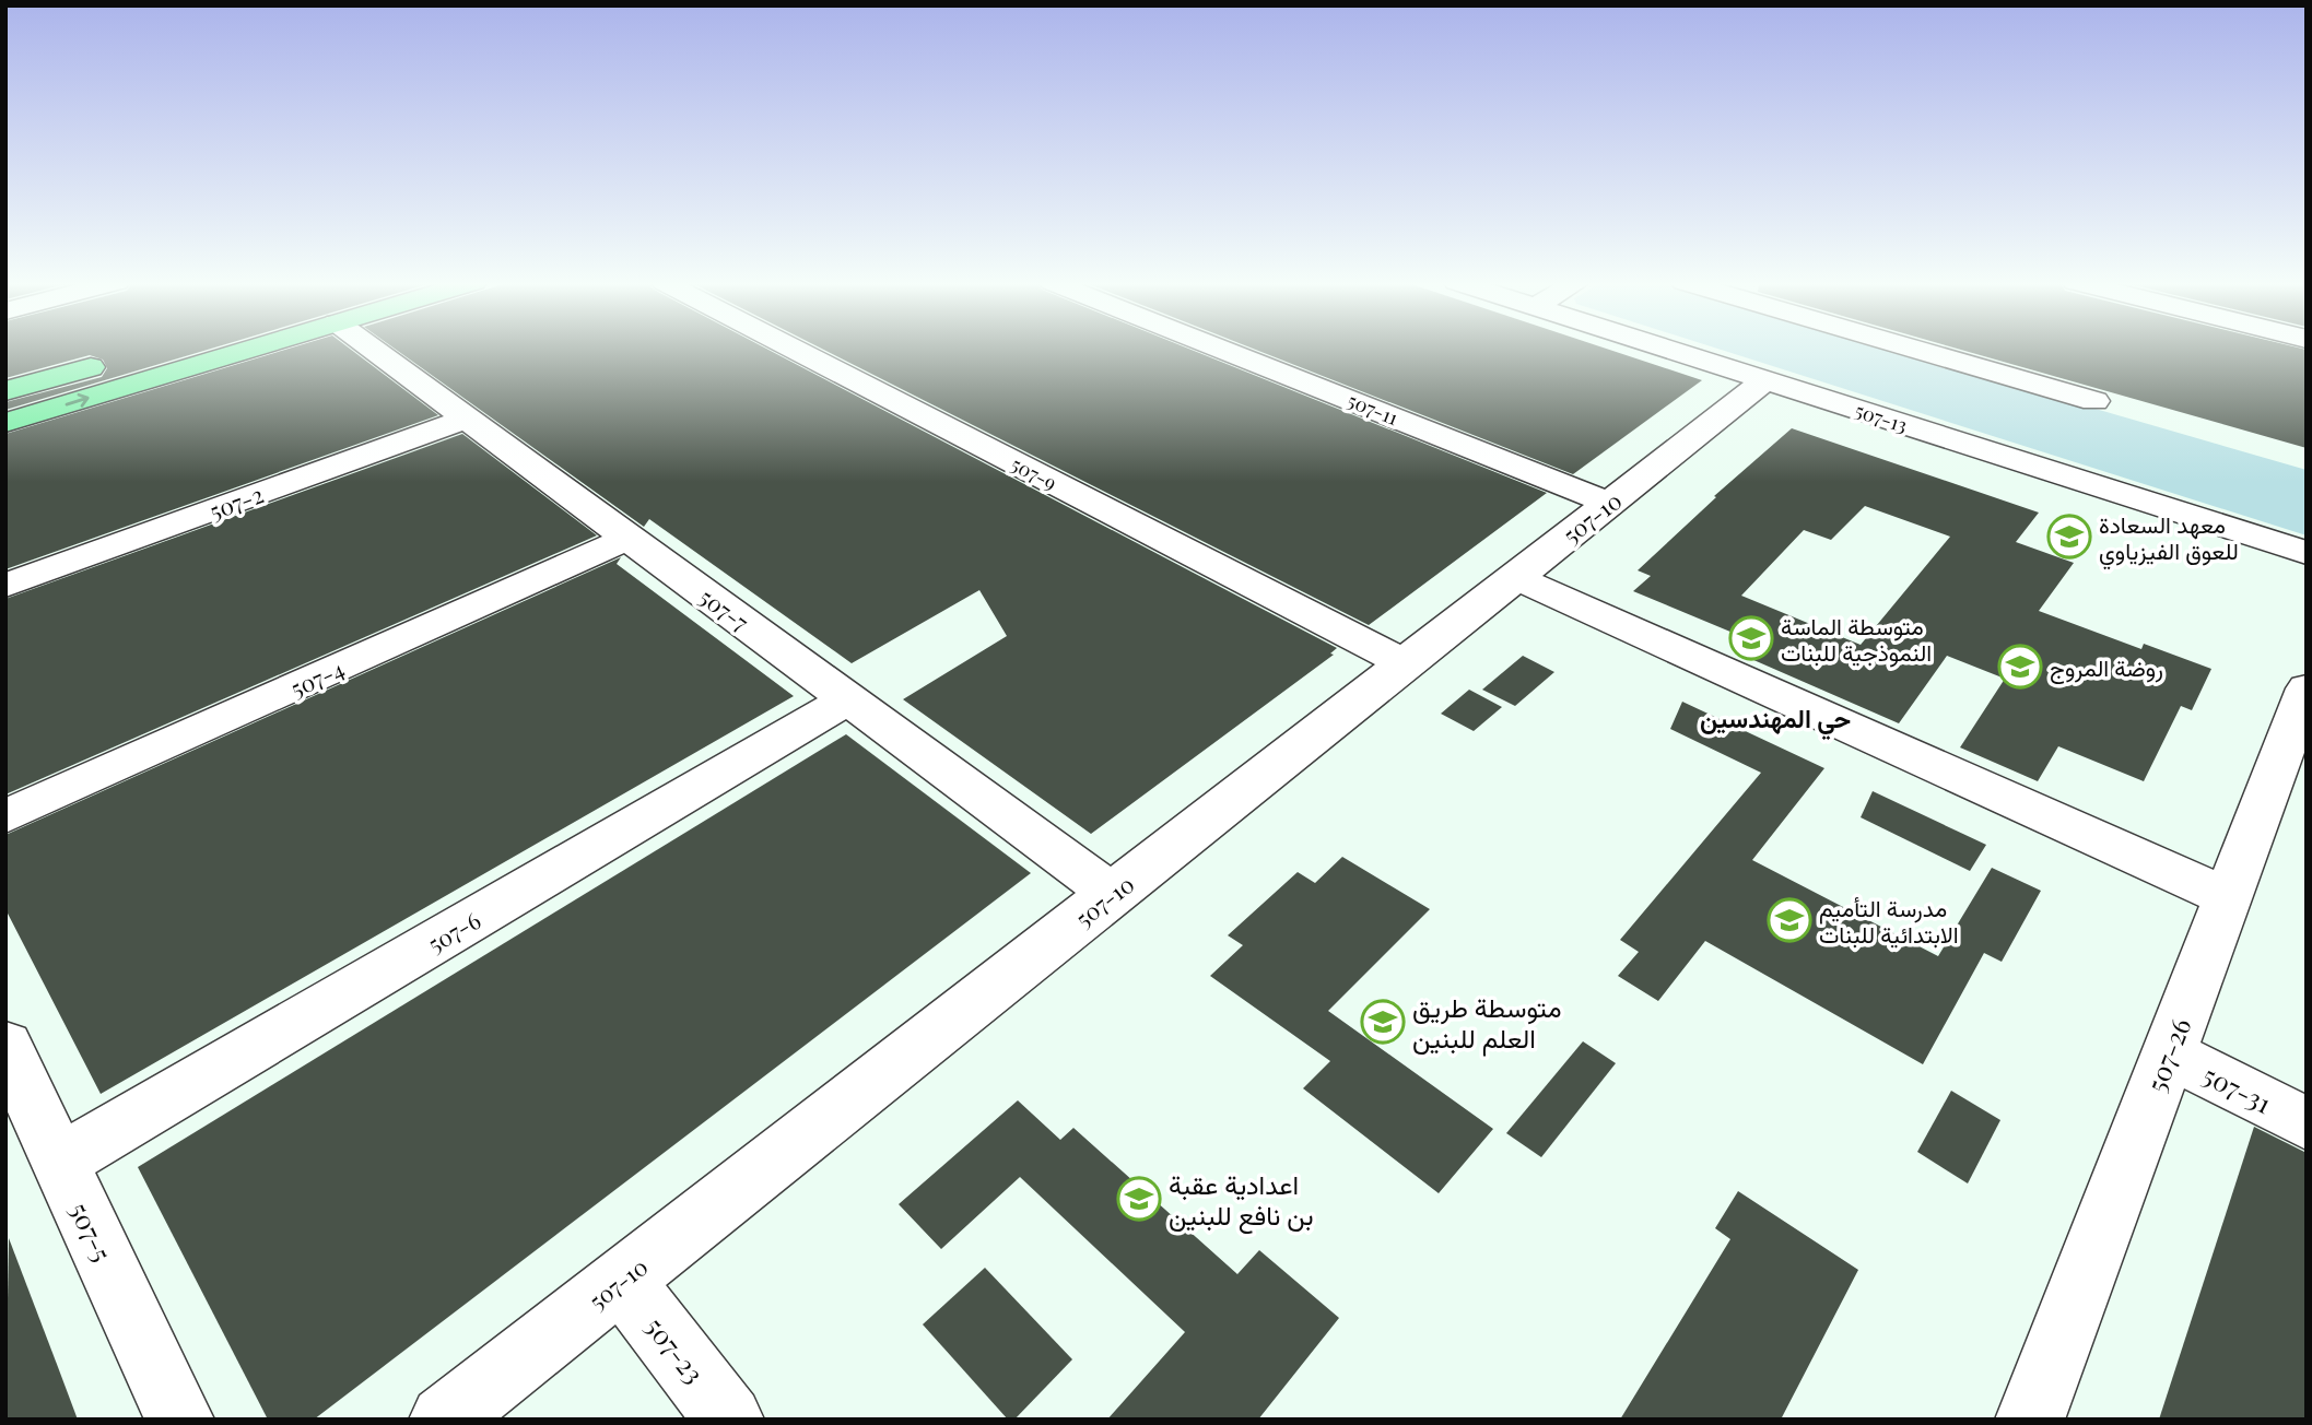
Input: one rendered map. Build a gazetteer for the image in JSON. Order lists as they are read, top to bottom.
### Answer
{
  "streets": {
    "street": [
      "507-11",
      "507-13",
      "507-9",
      "507-2",
      "507-10",
      "507-7",
      "507-4",
      "507-6",
      "507-26",
      "507-31",
      "507-5",
      "507-23"
    ]
  },
  "crossings": [
    ["507-11", "507-10"],
    ["507-13", "507-10"],
    ["507-9", "507-10"],
    ["507-2", "507-7"],
    ["507-10", "507-7"],
    ["507-10", "507-23"],
    ["507-7", "507-4"],
    ["507-7", "507-6"],
    ["507-6", "507-5"],
    ["507-26", "507-31"]
  ],
  "districts": ["حي المهندسين"],
  "places": {
    "school or university": [
      "معهد السعادة للعوق الفيزياوي",
      "متوسطة الماسة النموذجية للبنات",
      "روضة المروج",
      "مدرسة التأميم الابتدائية للبنات",
      "متوسطة طريق العلم للبنين",
      "اعدادية عقبة بن نافع للبنين"
    ]
  }
}
